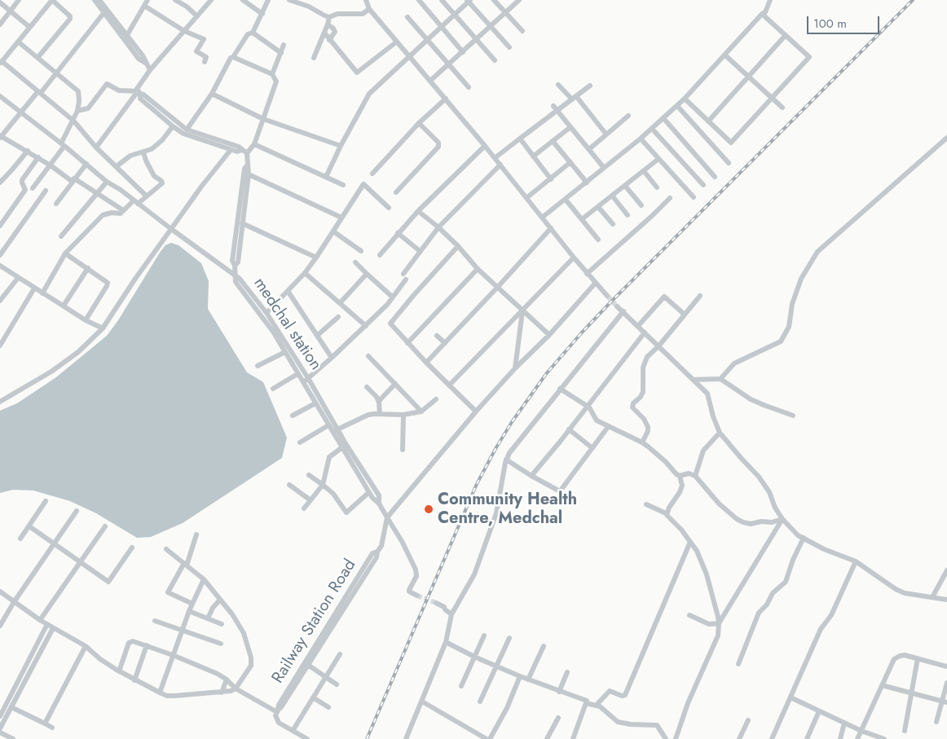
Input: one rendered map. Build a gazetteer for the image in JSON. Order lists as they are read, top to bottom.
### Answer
{
  "streets": {
    "street": ["medchal station", "Railway Station Road"]
  },
  "places": ["Community Health Centre, Medchal"],
  "scale_bar": "100 m"
}
